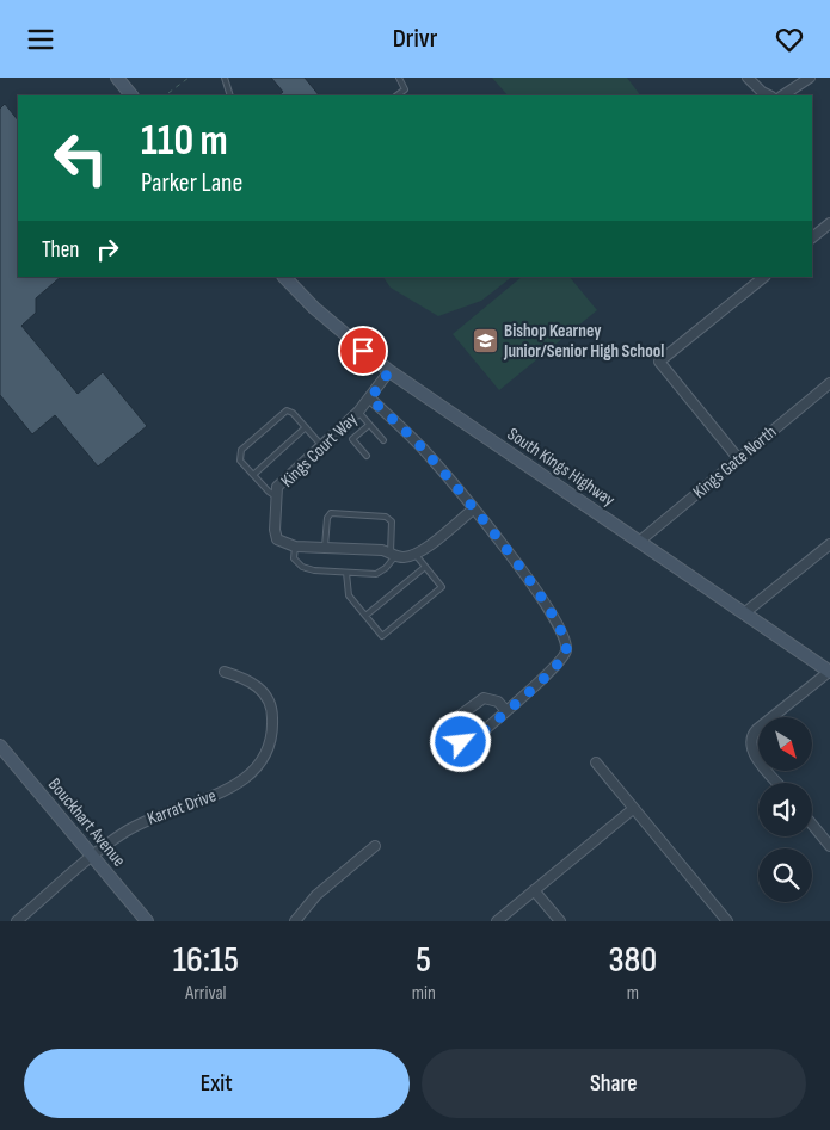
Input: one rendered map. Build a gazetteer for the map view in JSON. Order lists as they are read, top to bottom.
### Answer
{
  "streets": {
    "main road": ["South Kings Highway", "Bouckhart Avenue"],
    "street": ["Kings Court Way", "Kings Gate North", "Karrat Drive"]
  },
  "crossings": [
    ["Kings Court Way", "South Kings Highway"],
    ["Kings Gate North", "South Kings Highway"],
    ["Karrat Drive", "Bouckhart Avenue"]
  ],
  "places": {
    "school or university": ["Bishop Kearney Junior/Senior High School"]
  },
  "north": "bottom right",
  "page": {
    "header": "Drivr",
    "turn": ["110 m", "Parker Lane"],
    "then": "Then",
    "eta": [
      "16:15",
      "Arrival",
      "5",
      "min",
      "380",
      "m"
    ],
    "buttons": ["Exit", "Share"]
  }
}
